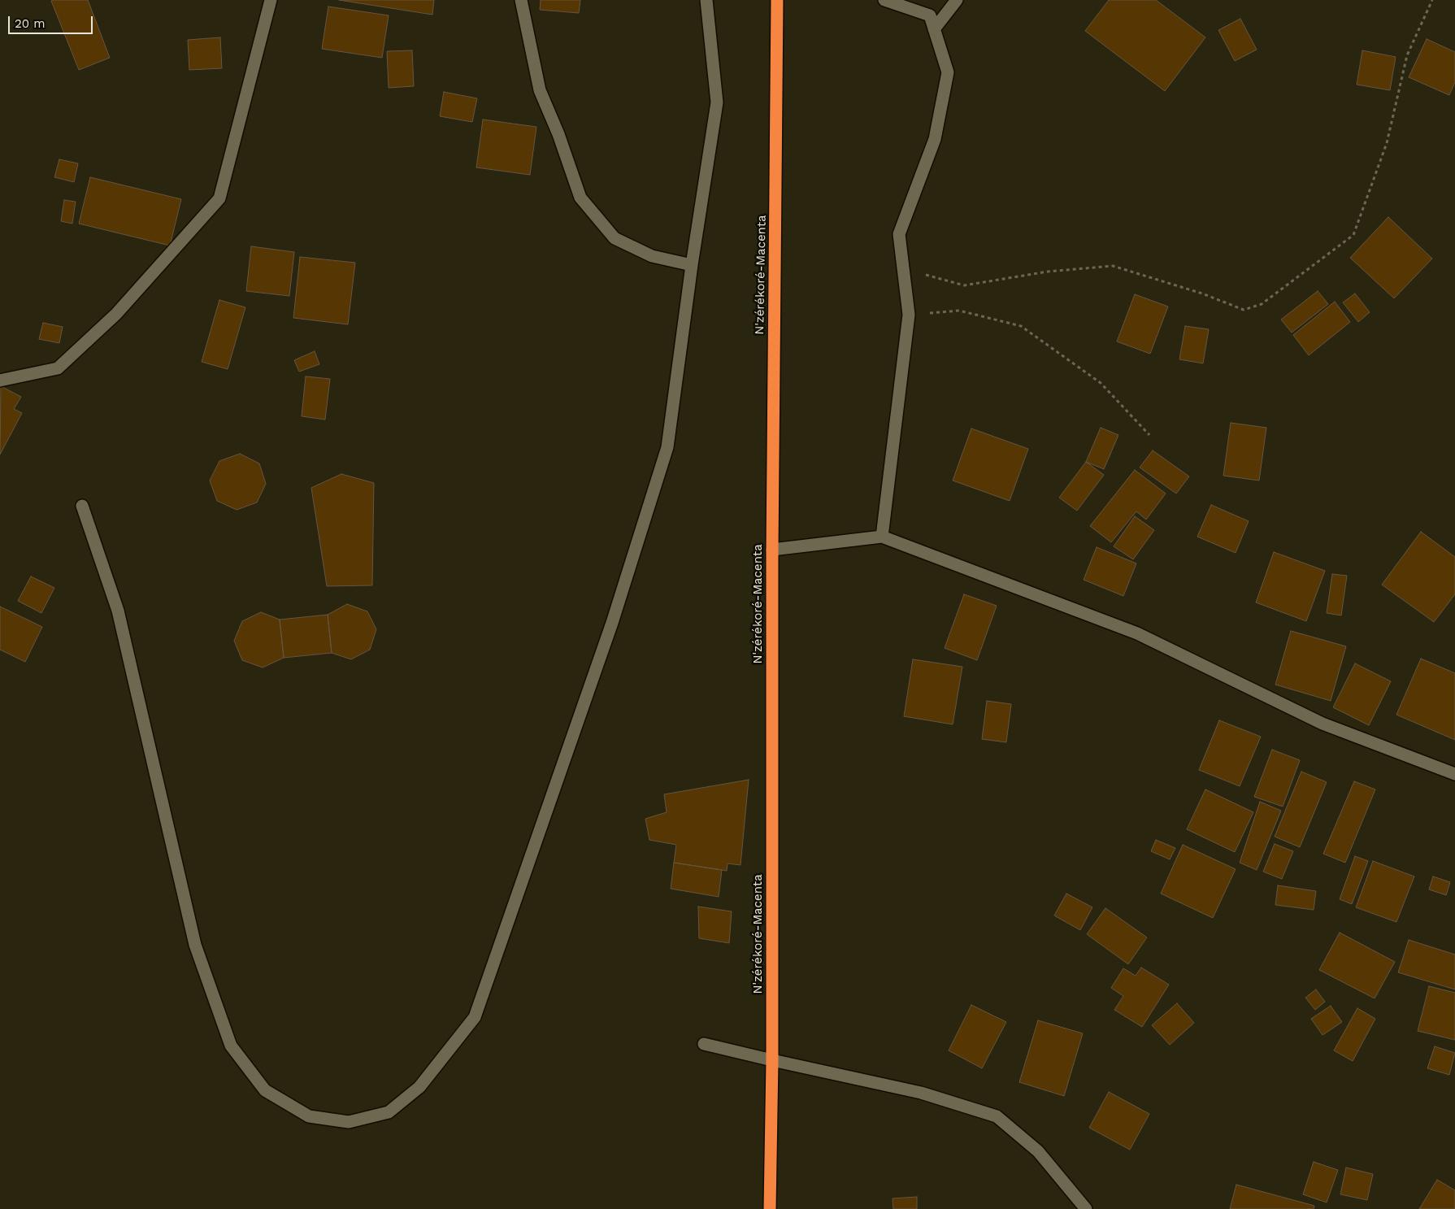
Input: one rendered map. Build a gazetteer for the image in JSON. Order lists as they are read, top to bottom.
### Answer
{
  "streets": {
    "highway": ["N'zérékoré-Macenta"]
  },
  "scale_bar": "20 m"
}
